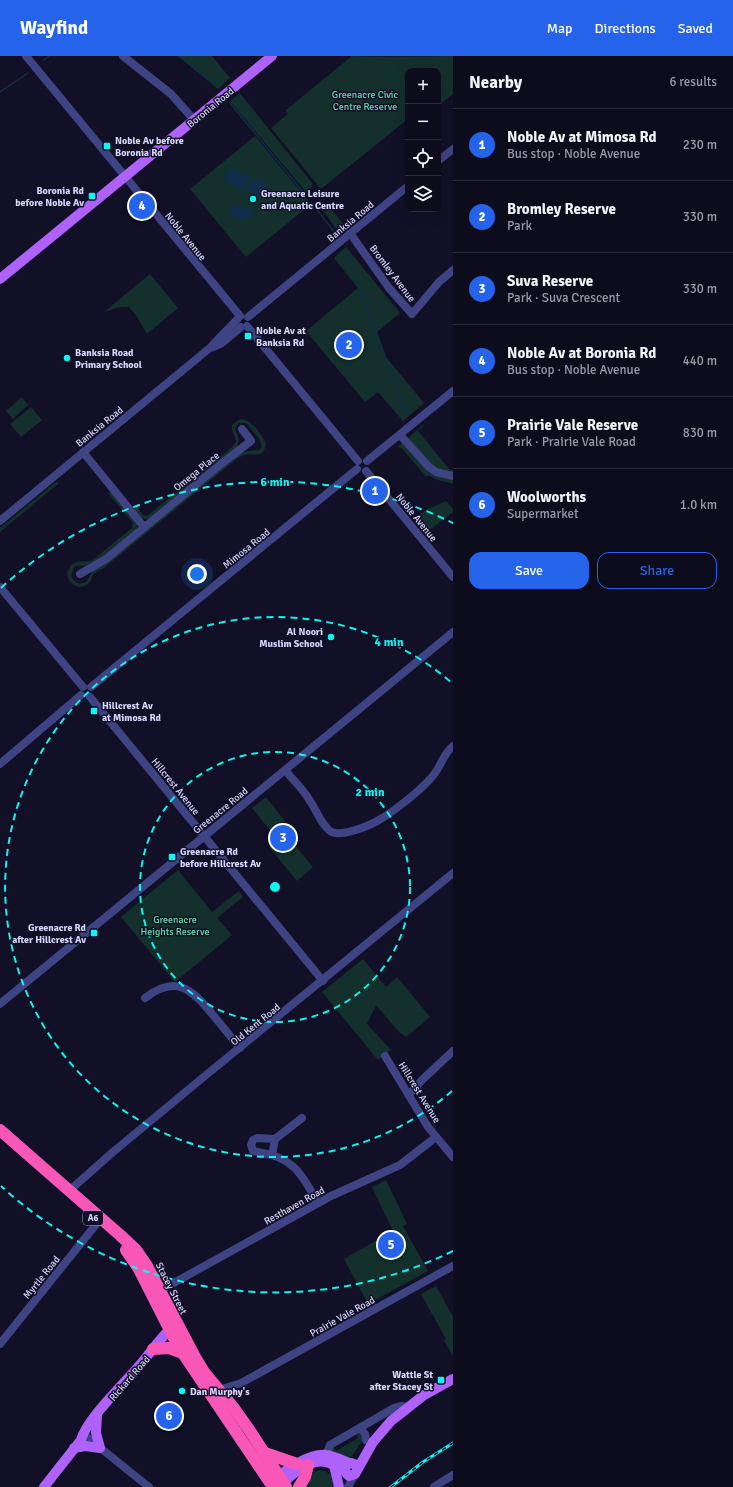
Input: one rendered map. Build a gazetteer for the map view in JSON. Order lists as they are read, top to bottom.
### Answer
{
  "streets": {
    "highway": ["A6", "Stacey Street"],
    "main road": ["Boronia Road", "Rickard Road"],
    "street": [
      "Banksia Road",
      "Noble Avenue",
      "Bromley Avenue",
      "Omega Place",
      "Mimosa Road",
      "Hillcrest Avenue",
      "Greenacre Road",
      "Old Kent Road",
      "Resthaven Road",
      "Myrtle Road",
      "Prairie Vale Road"
    ]
  },
  "crossings": [
    ["Boronia Road", "Noble Avenue"],
    ["Banksia Road", "Noble Avenue"],
    ["Banksia Road", "Bromley Avenue"],
    ["Noble Avenue", "Mimosa Road"],
    ["Mimosa Road", "Hillcrest Avenue"],
    ["Hillcrest Avenue", "Greenacre Road"],
    ["Hillcrest Avenue", "Old Kent Road"],
    ["Hillcrest Avenue", "Resthaven Road"],
    ["Old Kent Road", "Stacey Street"],
    ["Resthaven Road", "Stacey Street"],
    ["Myrtle Road", "Stacey Street"],
    ["Stacey Street", "Prairie Vale Road"],
    ["Stacey Street", "Rickard Road"]
  ],
  "parks": ["Greenacre Civic Centre Reserve", "Greenacre Heights Reserve"],
  "places": {
    "transit": [
      "Noble Av before Boronia Rd",
      "Boronia Rd before Noble Av",
      "Noble Av at Banksia Rd",
      "Hillcrest Av at Mimosa Rd",
      "Greenacre Rd before Hillcrest Av",
      "Greenacre Rd after Hillcrest Av",
      "Wattle St after Stacey St"
    ],
    "other": [
      "Greenacre Leisure and Aquatic Centre",
      "Banksia Road Primary School",
      "Al Noori Muslim School",
      "Dan Murphy's"
    ]
  },
  "page": {
    "header": "Wayfind",
    "nav": ["Map", "Directions", "Saved"],
    "heading": ["Nearby", "6 results"],
    "map_buttons": ["+", "−"],
    "list": [
      {
        "mark": "1",
        "name": "Noble Av at Mimosa Rd",
        "note": "Bus stop · Noble Avenue",
        "value": "230 m"
      },
      {
        "mark": "2",
        "name": "Bromley Reserve",
        "note": "Park",
        "value": "330 m"
      },
      {
        "mark": "3",
        "name": "Suva Reserve",
        "note": "Park · Suva Crescent",
        "value": "330 m"
      },
      {
        "mark": "4",
        "name": "Noble Av at Boronia Rd",
        "note": "Bus stop · Noble Avenue",
        "value": "440 m"
      },
      {
        "mark": "5",
        "name": "Prairie Vale Reserve",
        "note": "Park · Prairie Vale Road",
        "value": "830 m"
      },
      {
        "mark": "6",
        "name": "Woolworths",
        "note": "Supermarket",
        "value": "1.0 km"
      }
    ],
    "pins": [
      "4",
      "2",
      "1",
      "3",
      "5",
      "6"
    ],
    "buttons": ["Save", "Share"]
  },
  "rings": ["6 min", "4 min", "2 min"]
}
